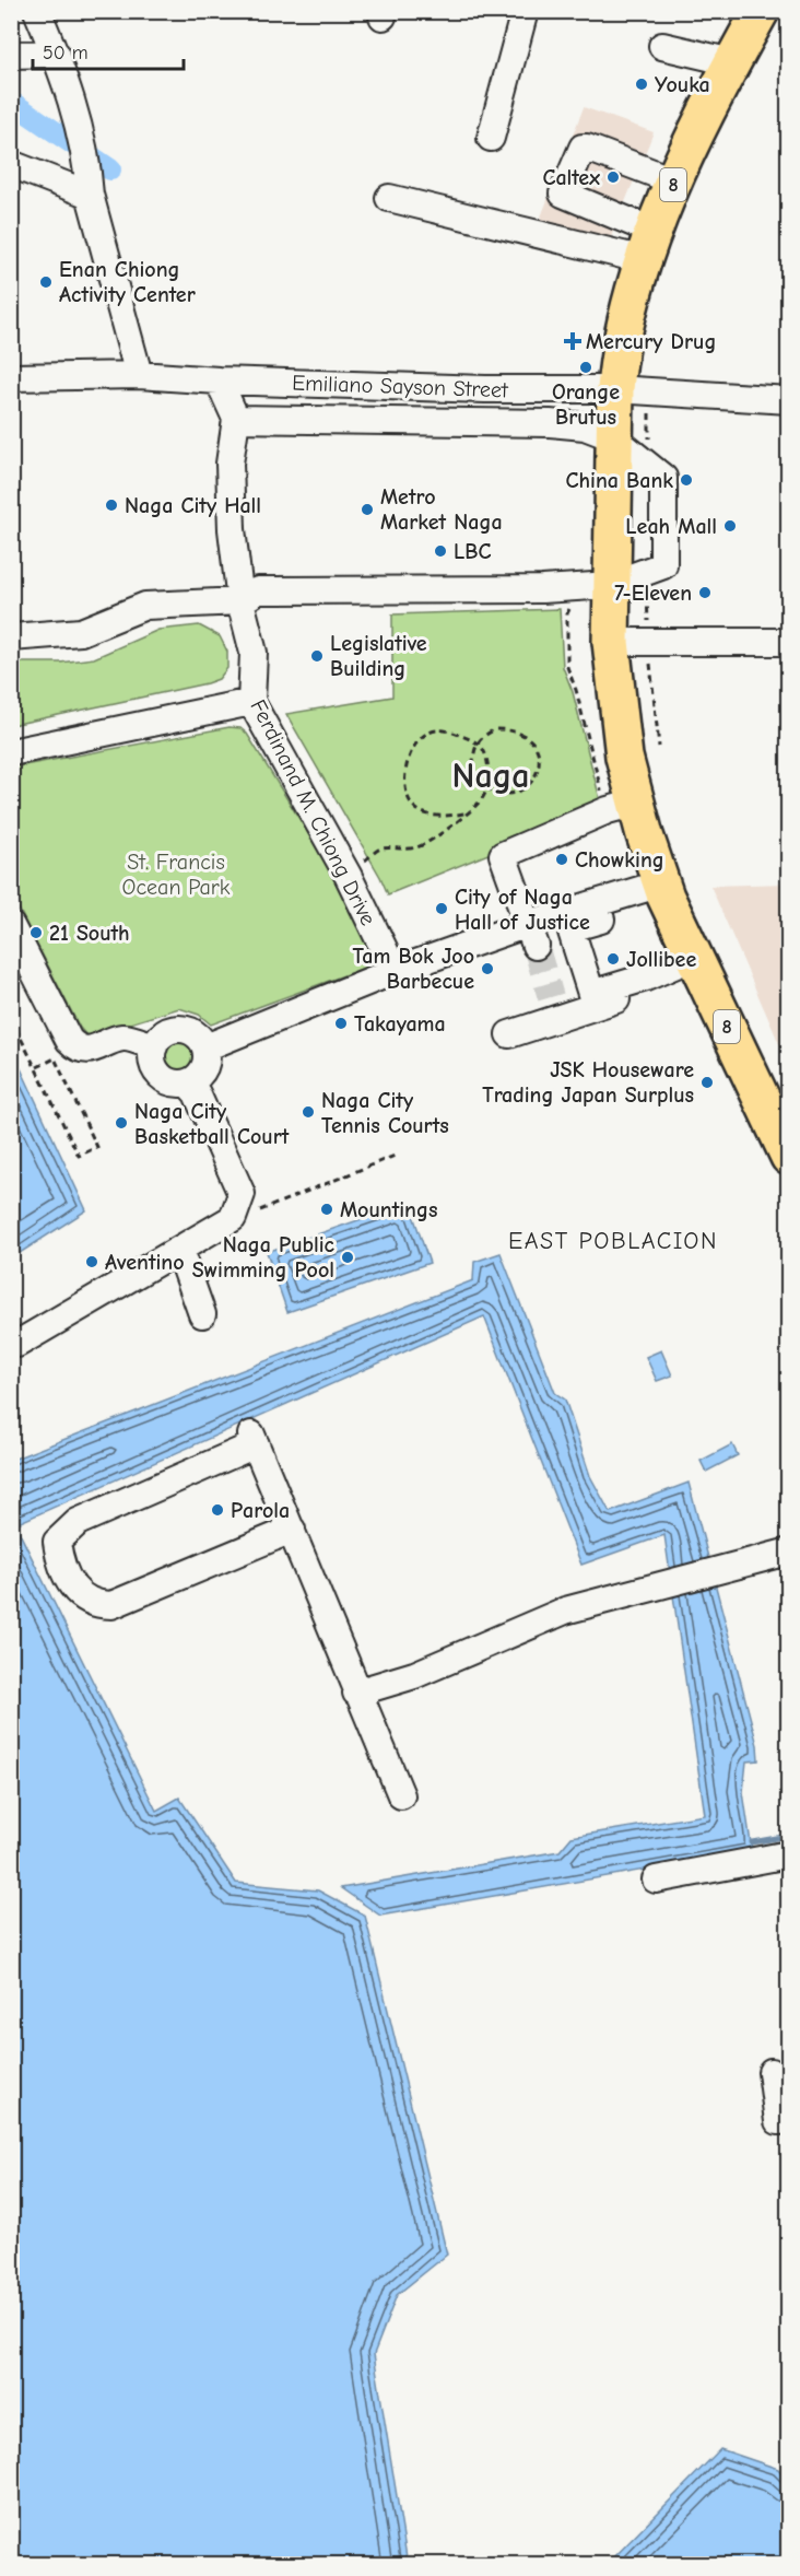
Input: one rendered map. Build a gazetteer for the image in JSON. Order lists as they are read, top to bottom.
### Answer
{
  "streets": {
    "highway": ["8"],
    "street": ["Emiliano Sayson Street", "Ferdinand M. Chiong Drive"]
  },
  "crossings": [
    ["8", "Emiliano Sayson Street"],
    ["Emiliano Sayson Street", "Ferdinand M. Chiong Drive"]
  ],
  "districts": ["Naga", "EAST POBLACION"],
  "parks": ["St. Francis Ocean Park"],
  "places": {
    "other": [
      "Youka",
      "Caltex",
      "Enan Chiong Activity Center",
      "Orange Brutus",
      "China Bank",
      "Naga City Hall",
      "Metro Market Naga",
      "Leah Mall",
      "LBC",
      "7-Eleven",
      "Legislative Building",
      "Chowking",
      "City of Naga Hall of Justice",
      "21 South",
      "Jollibee",
      "Tam Bok Joo Barbecue",
      "Takayama",
      "JSK Houseware Trading Japan Surplus",
      "Naga City Tennis Courts",
      "Naga City Basketball Court",
      "Mountings",
      "Naga Public Swimming Pool",
      "Aventino",
      "Parola"
    ],
    "health": ["Mercury Drug"]
  },
  "scale_bar": "50 m"
}
